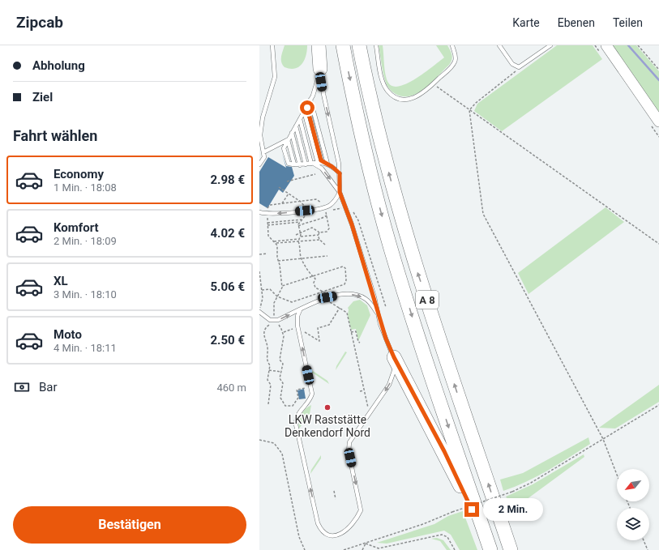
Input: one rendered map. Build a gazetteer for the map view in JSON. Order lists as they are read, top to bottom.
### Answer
{
  "streets": {
    "highway": ["A 8"]
  },
  "places": ["LKW Raststätte Denkendorf Nord"],
  "north": "bottom left",
  "page": {
    "header": "Zipcab",
    "nav": ["Karte", "Ebenen", "Teilen"],
    "banner": ["Abholung", "Ziel"],
    "heading": "Fahrt wählen",
    "list": [
      {
        "name": "Economy",
        "note": "1 Min. · 18:08",
        "value": "2.98 €"
      },
      {
        "name": "Komfort",
        "note": "2 Min. · 18:09",
        "value": "4.02 €"
      },
      {
        "name": "XL",
        "note": "3 Min. · 18:10",
        "value": "5.06 €"
      },
      {
        "name": "Moto",
        "note": "4 Min. · 18:11",
        "value": "2.50 €"
      }
    ],
    "pay": ["Bar", "460 m"],
    "bubble": "2 Min.",
    "buttons": "Bestätigen"
  }
}
